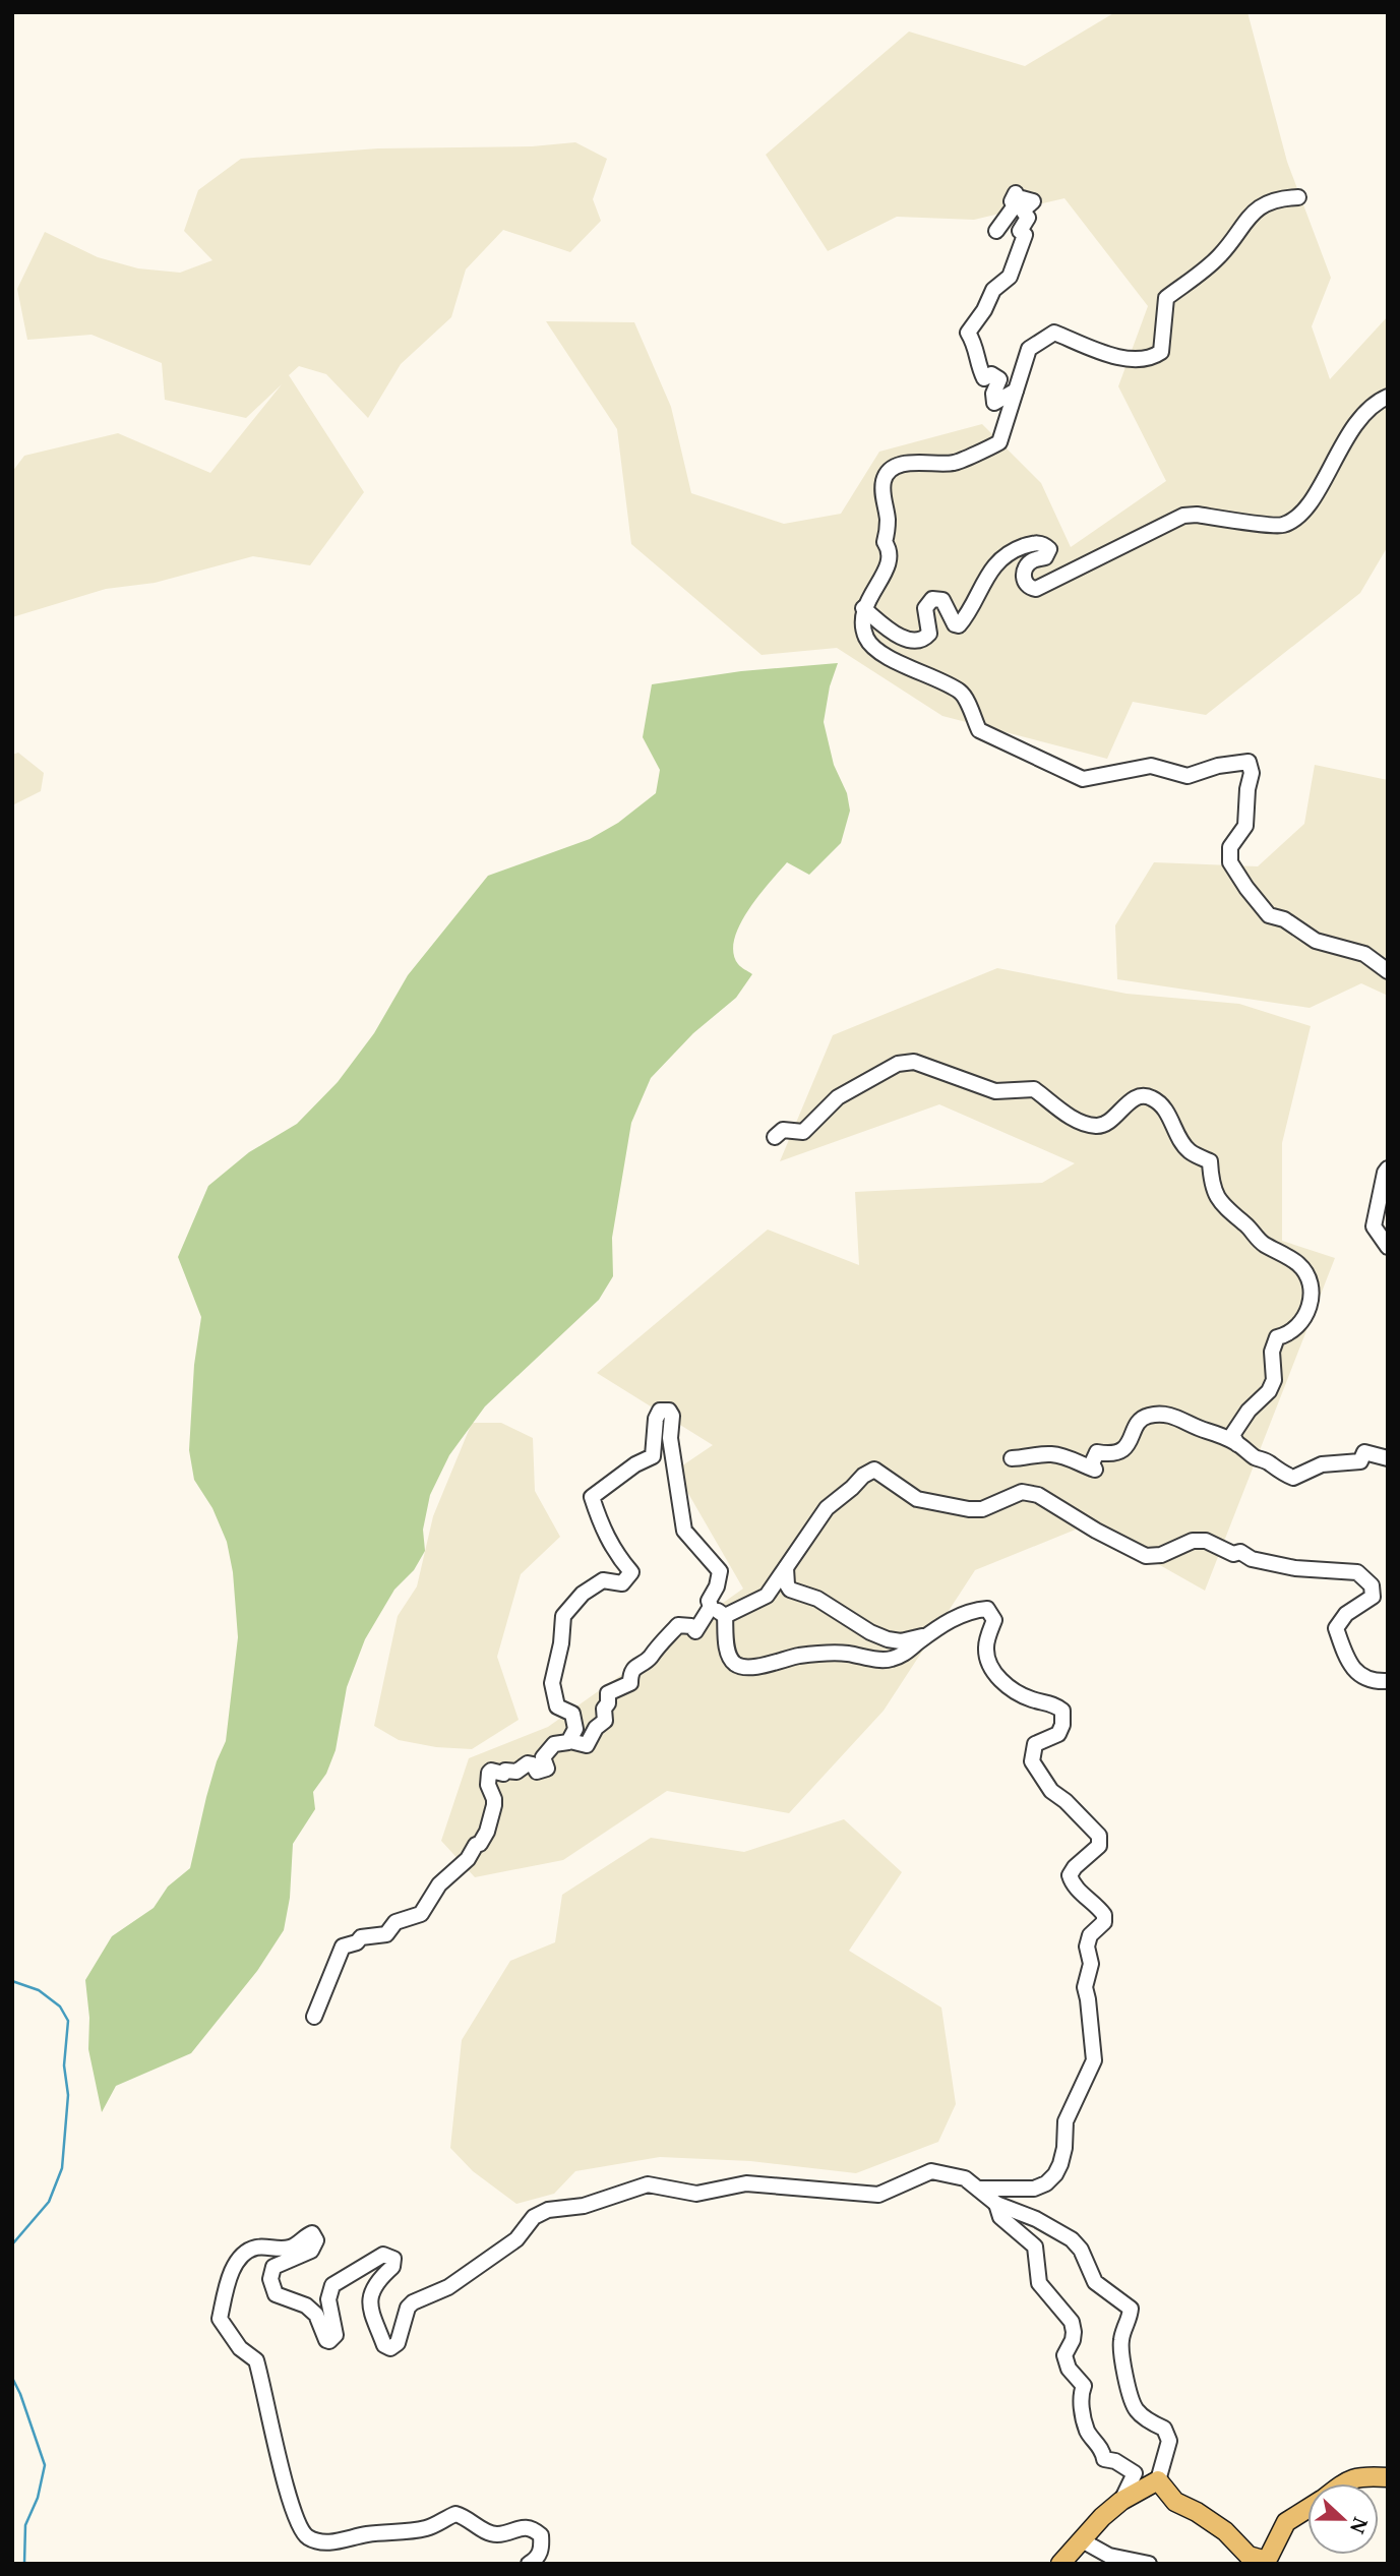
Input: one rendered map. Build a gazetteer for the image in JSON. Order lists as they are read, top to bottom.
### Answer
{
  "north": "right"
}
